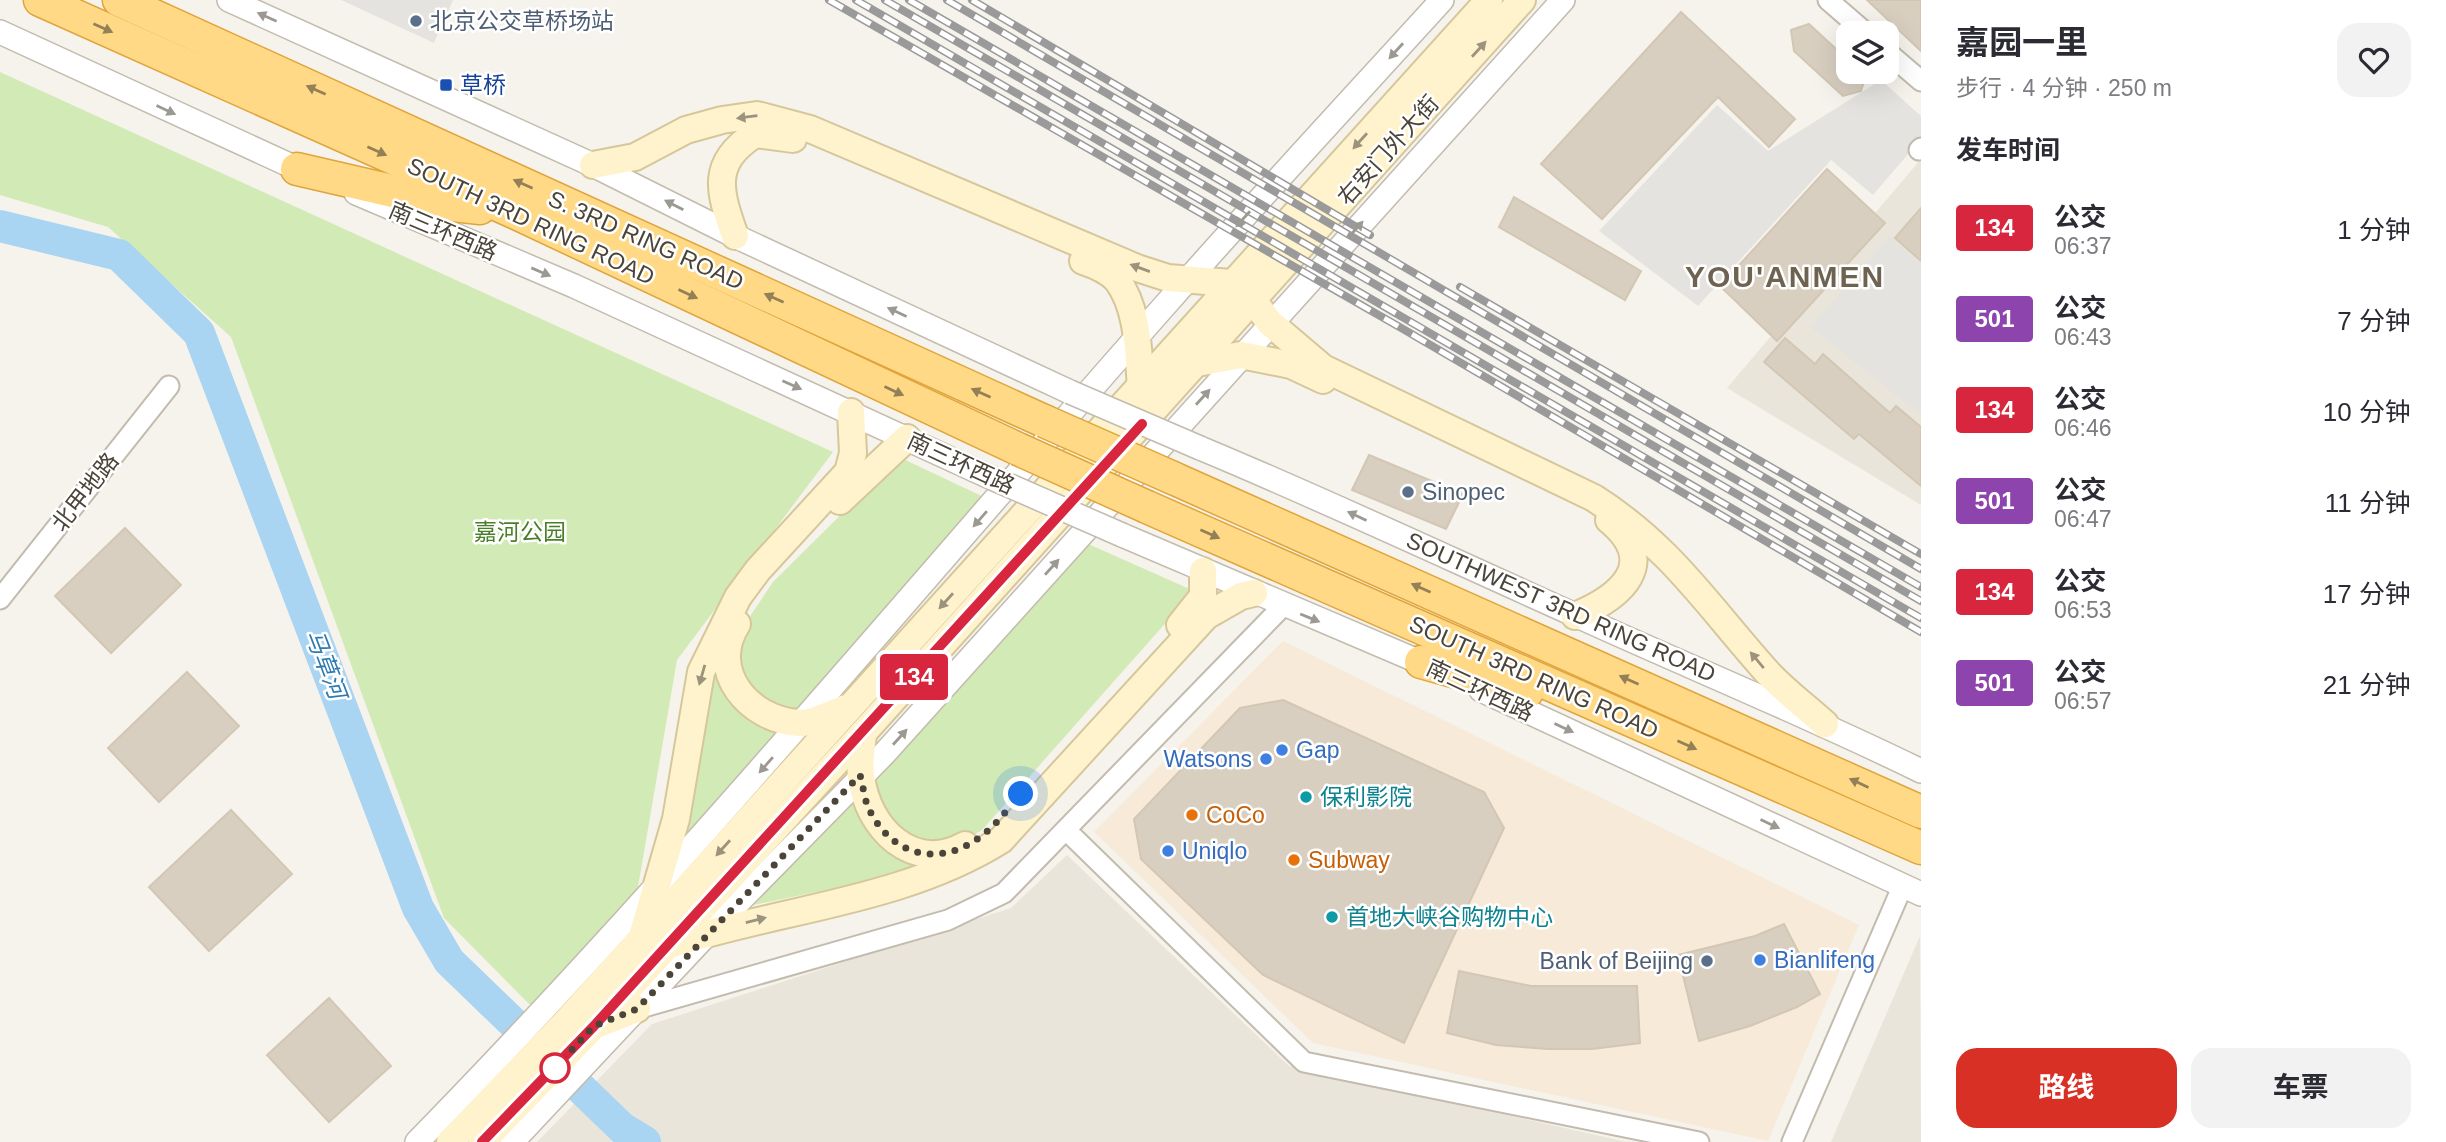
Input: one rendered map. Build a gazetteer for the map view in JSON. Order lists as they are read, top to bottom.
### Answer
{
  "streets": {
    "highway": ["SOUTH 3RD RING ROAD", "S. 3RD RING ROAD"],
    "main road": ["右安门外大街"],
    "street": ["南三环西路", "北甲地路", "SOUTHWEST 3RD RING ROAD"]
  },
  "crossings": [
    ["SOUTH 3RD RING ROAD", "S. 3RD RING ROAD"]
  ],
  "one_way": ["S. 3RD RING ROAD", "SOUTHWEST 3RD RING ROAD"],
  "districts": ["YOU'ANMEN"],
  "water": ["马草河"],
  "parks": ["嘉河公园"],
  "places": {
    "other": [
      "北京公交草桥场站",
      "Sinopec",
      "Gap",
      "Watsons",
      "保利影院",
      "CoCo",
      "Uniqlo",
      "Subway",
      "首地大峡谷购物中心",
      "Bianlifeng",
      "Bank of Beijing"
    ],
    "transit": ["草桥"]
  },
  "lines": ["bus line 134"],
  "page": {
    "on_map": "134",
    "heading": [
      ["嘉园一里", "步行 · 4 分钟 · 250 m"],
      "发车时间"
    ],
    "list": [
      {
        "mark": "134",
        "name": "公交",
        "note": "06:37",
        "value": "1 分钟"
      },
      {
        "mark": "501",
        "name": "公交",
        "note": "06:43",
        "value": "7 分钟"
      },
      {
        "mark": "134",
        "name": "公交",
        "note": "06:46",
        "value": "10 分钟"
      },
      {
        "mark": "501",
        "name": "公交",
        "note": "06:47",
        "value": "11 分钟"
      },
      {
        "mark": "134",
        "name": "公交",
        "note": "06:53",
        "value": "17 分钟"
      },
      {
        "mark": "501",
        "name": "公交",
        "note": "06:57",
        "value": "21 分钟"
      }
    ],
    "buttons": ["路线", "车票"]
  }
}
